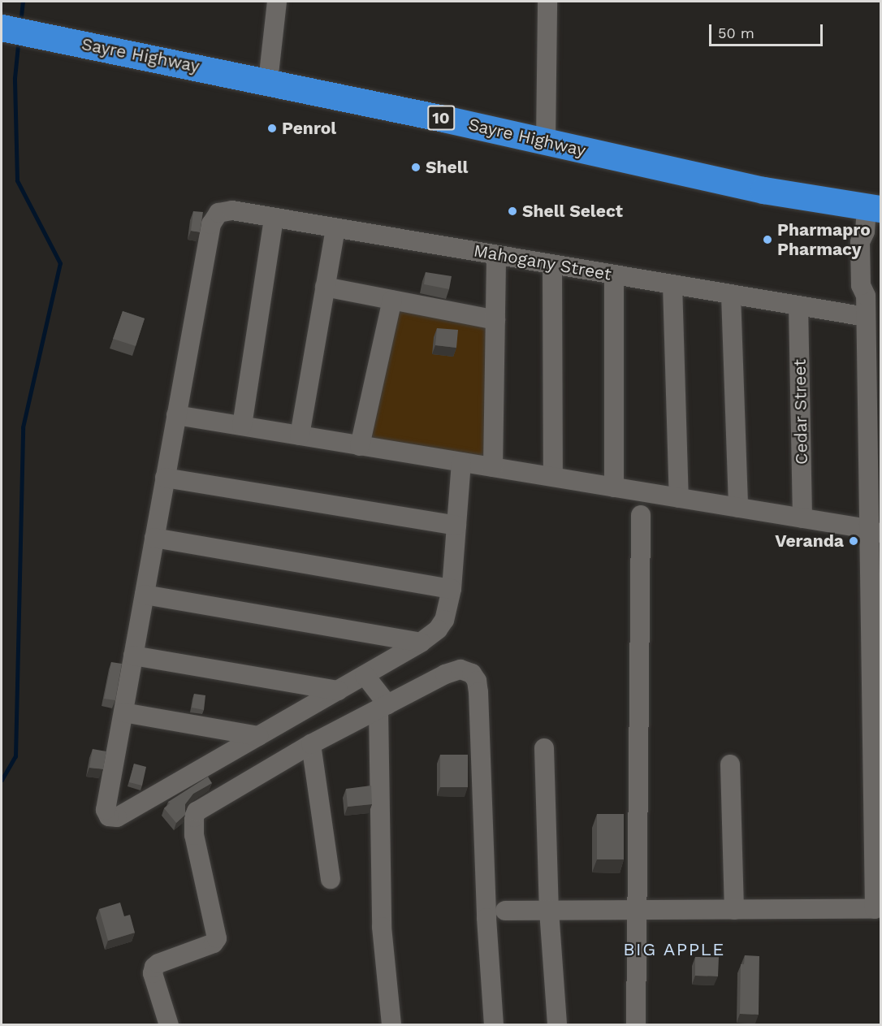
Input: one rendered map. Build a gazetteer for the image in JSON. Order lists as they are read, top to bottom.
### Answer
{
  "streets": {
    "highway": ["Sayre Highway", "10"],
    "street": ["Mahogany Street", "Cedar Street"]
  },
  "crossings": [
    ["Mahogany Street", "Cedar Street"]
  ],
  "districts": ["BIG APPLE"],
  "places": [
    "Penrol",
    "Shell",
    "Shell Select",
    "Pharmapro Pharmacy",
    "Veranda"
  ],
  "scale_bar": "50 m"
}
